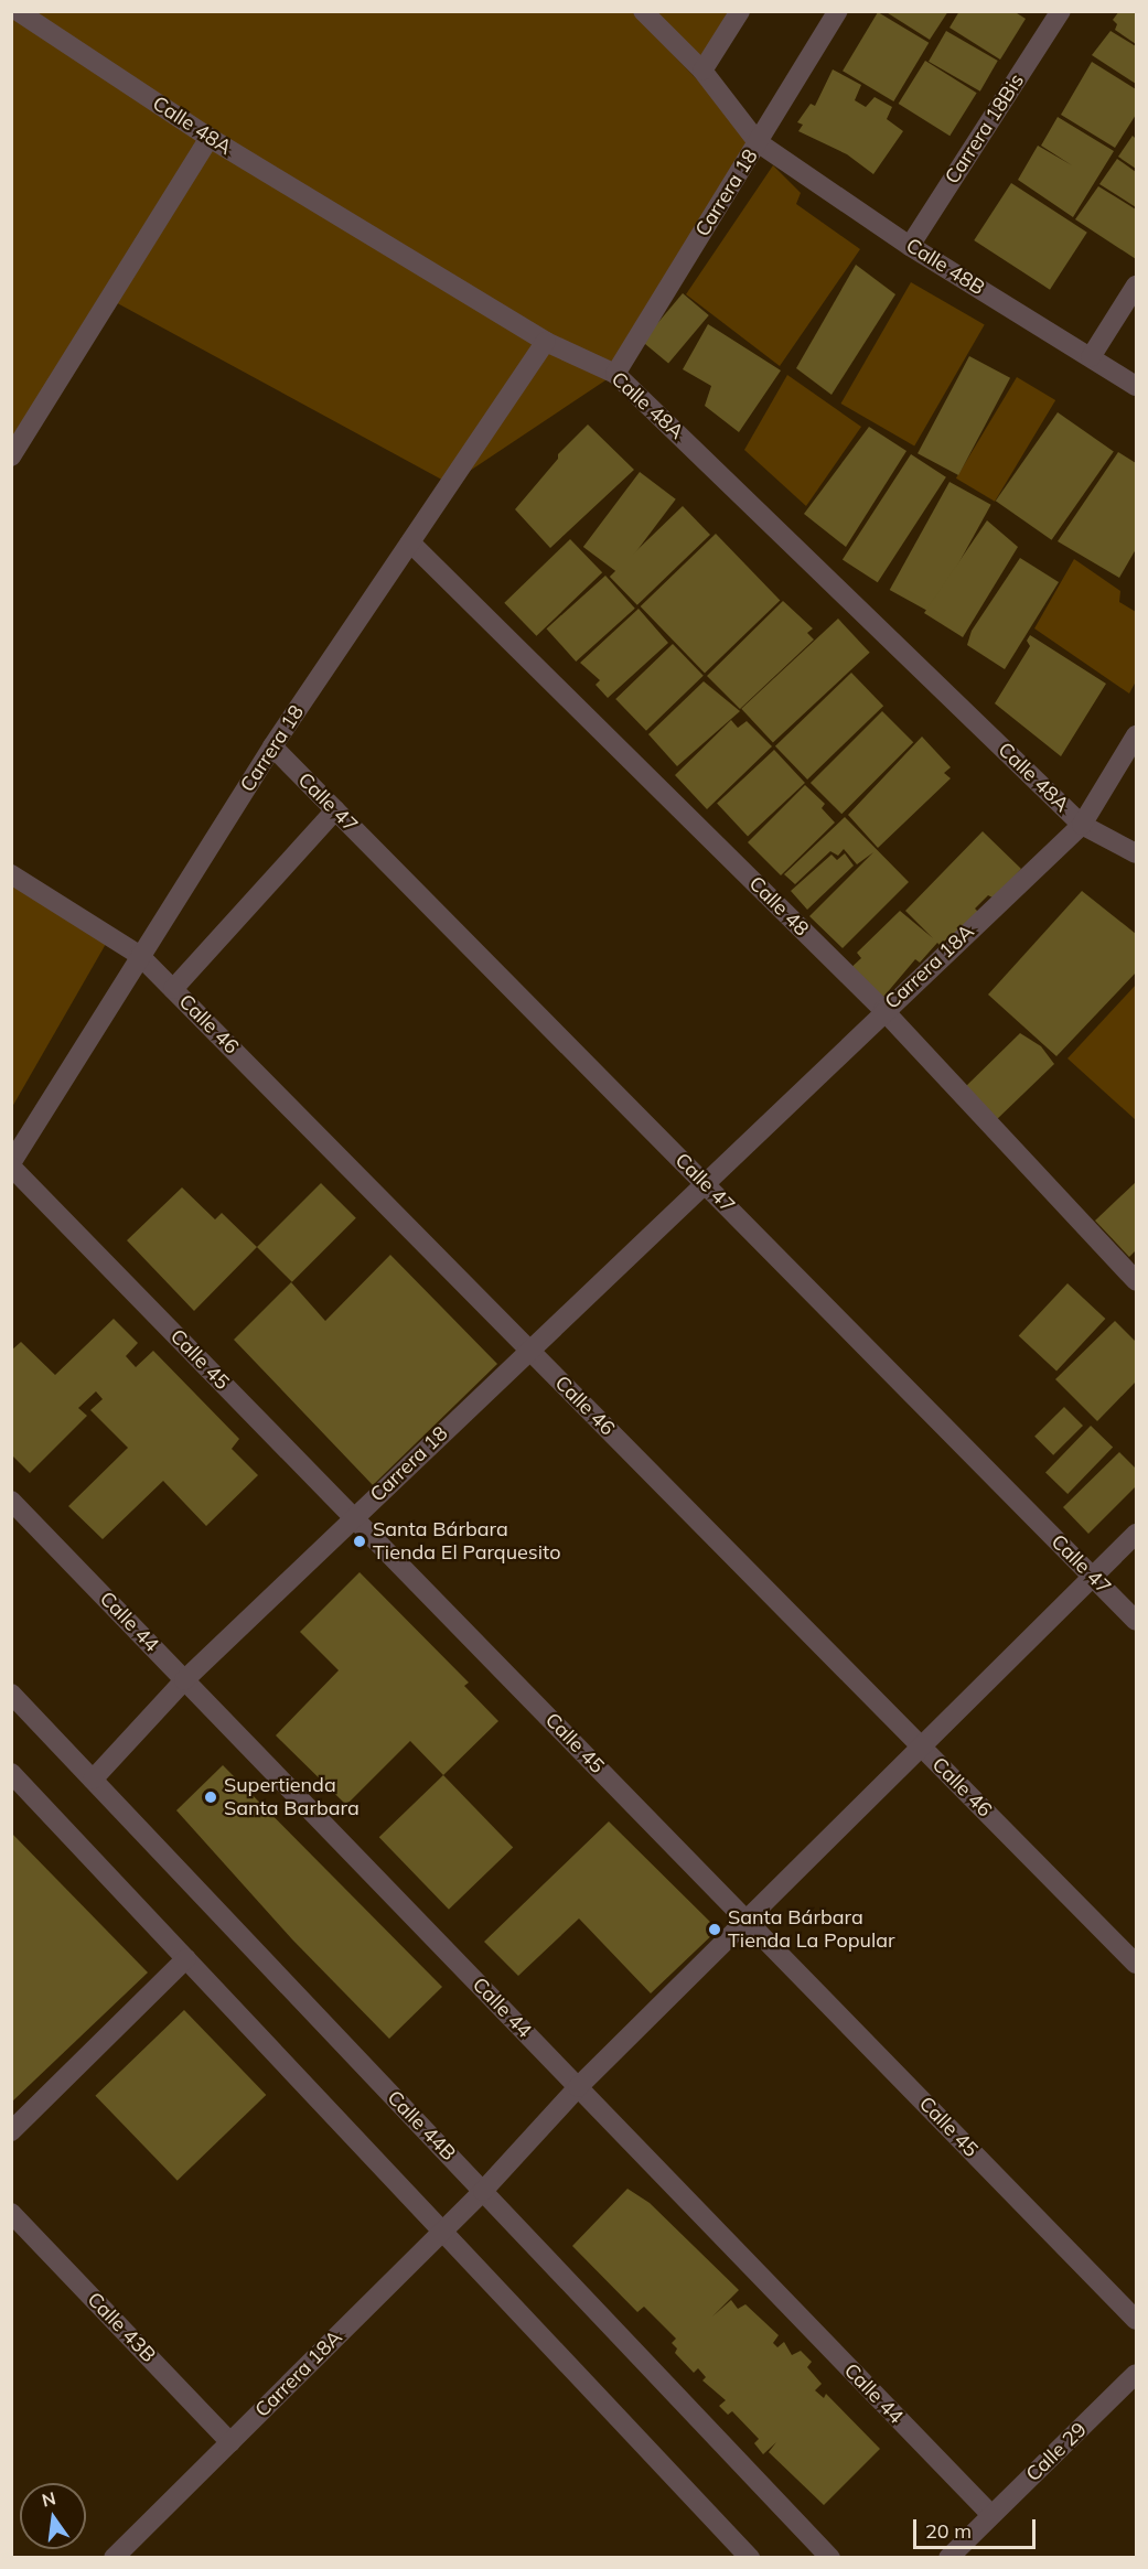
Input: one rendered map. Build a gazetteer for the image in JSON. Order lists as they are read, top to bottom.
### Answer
{
  "streets": {
    "street": [
      "Calle 48A",
      "Carrera 18Bis",
      "Carrera 18",
      "Calle 48B",
      "Calle 47",
      "Calle 48",
      "Carrera 18A",
      "Calle 46",
      "Calle 45",
      "Calle 44",
      "Calle 44B",
      "Calle 43B",
      "Calle 29"
    ]
  },
  "crossings": [
    ["Calle 48A", "Carrera 18"],
    ["Calle 48A", "Carrera 18A"],
    ["Carrera 18Bis", "Calle 48B"],
    ["Carrera 18", "Calle 48B"],
    ["Carrera 18", "Calle 47"],
    ["Carrera 18", "Calle 48"],
    ["Carrera 18", "Carrera 18A"],
    ["Carrera 18", "Calle 46"],
    ["Carrera 18", "Calle 45"],
    ["Carrera 18", "Calle 44"],
    ["Carrera 18", "Calle 44B"],
    ["Calle 47", "Carrera 18A"],
    ["Calle 48", "Carrera 18A"],
    ["Carrera 18A", "Calle 46"],
    ["Carrera 18A", "Calle 45"],
    ["Carrera 18A", "Calle 44"],
    ["Carrera 18A", "Calle 44B"],
    ["Carrera 18A", "Calle 43B"],
    ["Calle 44", "Calle 29"]
  ],
  "places": ["Santa Bárbara Tienda El Parquesito", "Supertienda Santa Barbara", "Santa Bárbara Tienda La Popular"],
  "scale_bar": "20 m",
  "north": "top"
}
